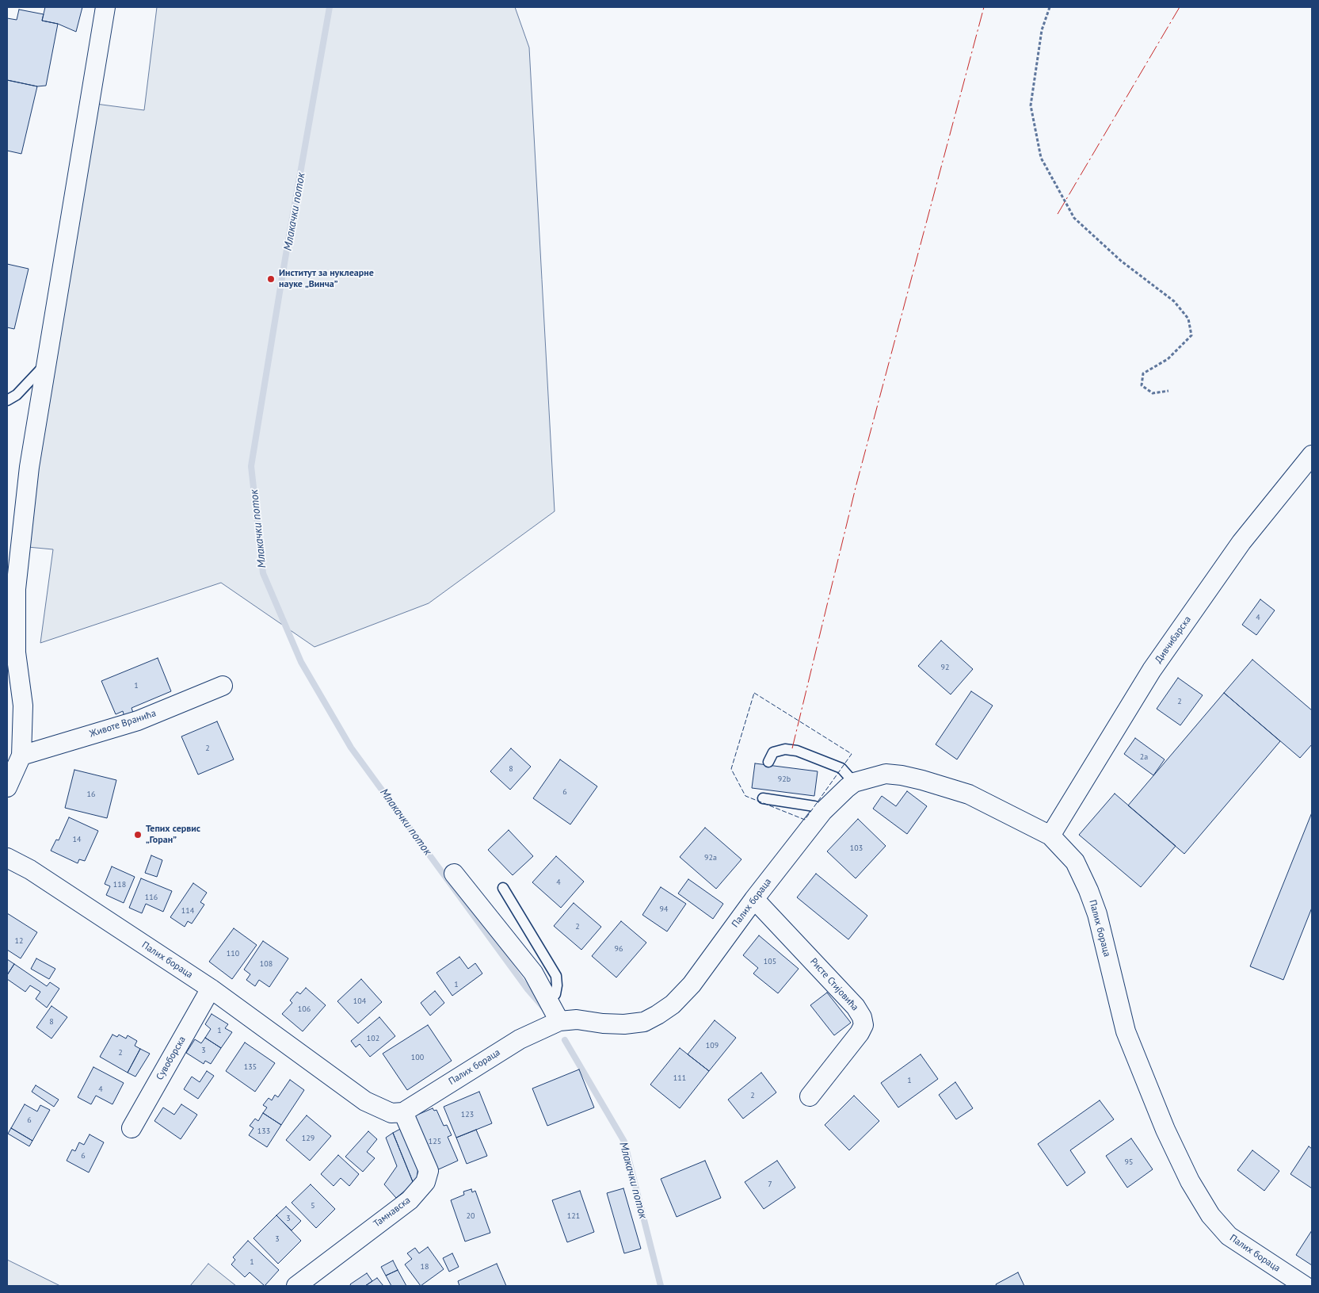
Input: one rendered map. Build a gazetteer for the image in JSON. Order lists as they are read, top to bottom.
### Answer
{
  "streets": {
    "street": [
      "Дивчибарска",
      "Животе Вранића",
      "Палих бораца",
      "Ристе Стијовића",
      "Сувоборска",
      "Тамнавска"
    ]
  },
  "crossings": [
    ["Дивчибарска", "Палих бораца"],
    ["Палих бораца", "Ристе Стијовића"],
    ["Палих бораца", "Сувоборска"],
    ["Палих бораца", "Тамнавска"]
  ],
  "water": ["Млакачки поток"],
  "places": ["Институт за нуклеарне науке „Винча”", "Тепих сервис „Горан”"],
  "house_numbers": [
    "4",
    "92",
    "1",
    "2",
    "2",
    "2a",
    "8",
    "92b",
    "6",
    "16",
    "14",
    "103",
    "92a",
    "4",
    "118",
    "116",
    "94",
    "114",
    "2",
    "12",
    "96",
    "110",
    "105",
    "108",
    "1",
    "104",
    "106",
    "8",
    "1",
    "102",
    "109",
    "3",
    "2",
    "100",
    "135",
    "111",
    "1",
    "4",
    "2",
    "123",
    "6",
    "133",
    "129",
    "125",
    "6",
    "95",
    "7",
    "5",
    "20",
    "121",
    "3",
    "3",
    "1",
    "18"
  ]
}
